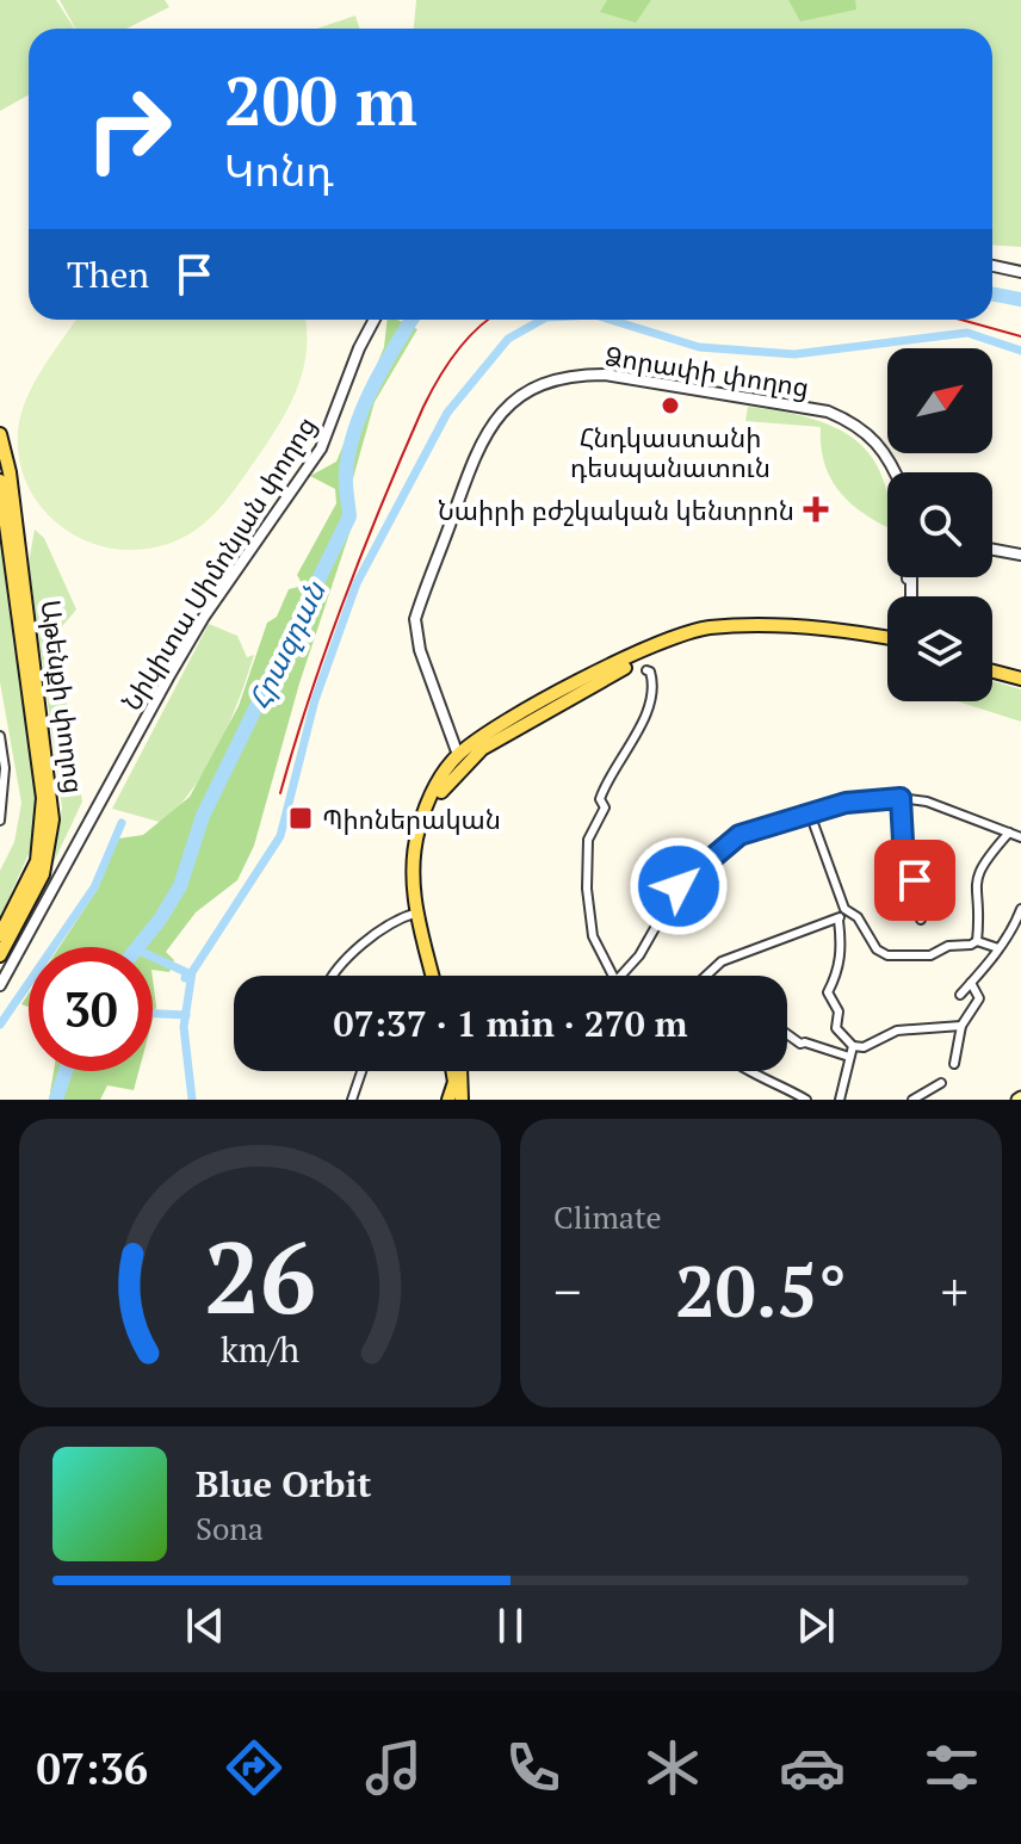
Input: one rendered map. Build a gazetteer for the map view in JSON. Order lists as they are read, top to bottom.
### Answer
{
  "streets": {
    "main road": ["Աթենքի փողոց"],
    "street": ["Ձորափի փողոց", "Նիկիտա Սիմոնյան փողոց"]
  },
  "water": ["Հրազդան"],
  "places": {
    "other": ["Հնդկաստանի դեսպանատուն"],
    "health": ["Նաիրի բժշկական կենտրոն"],
    "transit": ["Պիոներական"]
  },
  "north": "top right",
  "page": {
    "turn": ["200 m", "Կոնդ"],
    "then": "Then",
    "limit": "30",
    "trip": "07:37 · 1 min · 270 m",
    "tile": "Climate",
    "heat": ["−", "20.5°", "+"],
    "song": ["Blue Orbit", "Sona"],
    "tabs": "07:36",
    "gauge": ["26", "km/h"]
  }
}
